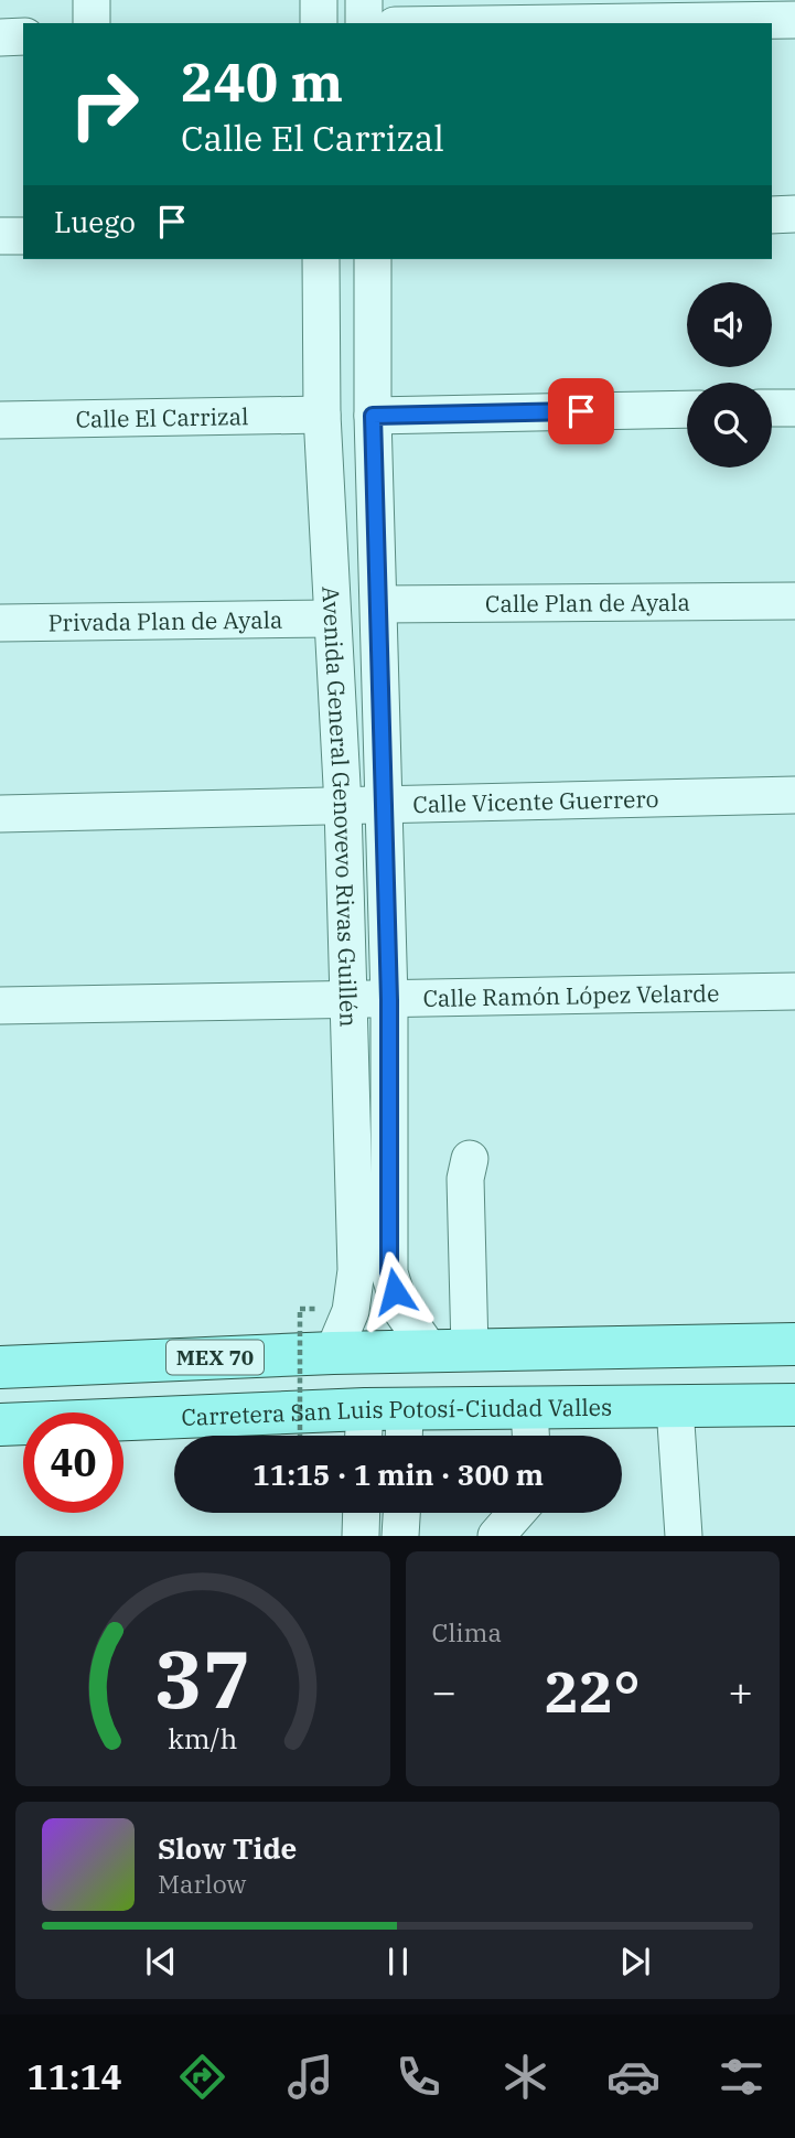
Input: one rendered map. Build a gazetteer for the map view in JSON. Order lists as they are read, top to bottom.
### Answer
{
  "streets": {
    "main road": ["MEX 70", "Carretera San Luis Potosí-Ciudad Valles"],
    "street": [
      "Calle El Carrizal",
      "Calle Plan de Ayala",
      "Privada Plan de Ayala",
      "Calle Vicente Guerrero",
      "Avenida General Genovevo Rivas Guillén",
      "Calle Ramón López Velarde"
    ]
  },
  "crossings": [
    ["Calle El Carrizal", "Avenida General Genovevo Rivas Guillén"],
    ["Calle Plan de Ayala", "Avenida General Genovevo Rivas Guillén"],
    ["Privada Plan de Ayala", "Avenida General Genovevo Rivas Guillén"],
    ["Calle Vicente Guerrero", "Avenida General Genovevo Rivas Guillén"],
    ["Avenida General Genovevo Rivas Guillén", "Calle Ramón López Velarde"],
    ["Avenida General Genovevo Rivas Guillén", "MEX 70"]
  ],
  "page": {
    "turn": ["240 m", "Calle El Carrizal"],
    "then": "Luego",
    "limit": "40",
    "trip": "11:15 · 1 min · 300 m",
    "tile": "Clima",
    "heat": ["−", "22°", "+"],
    "song": ["Slow Tide", "Marlow"],
    "tabs": "11:14",
    "gauge": ["37", "km/h"]
  }
}
